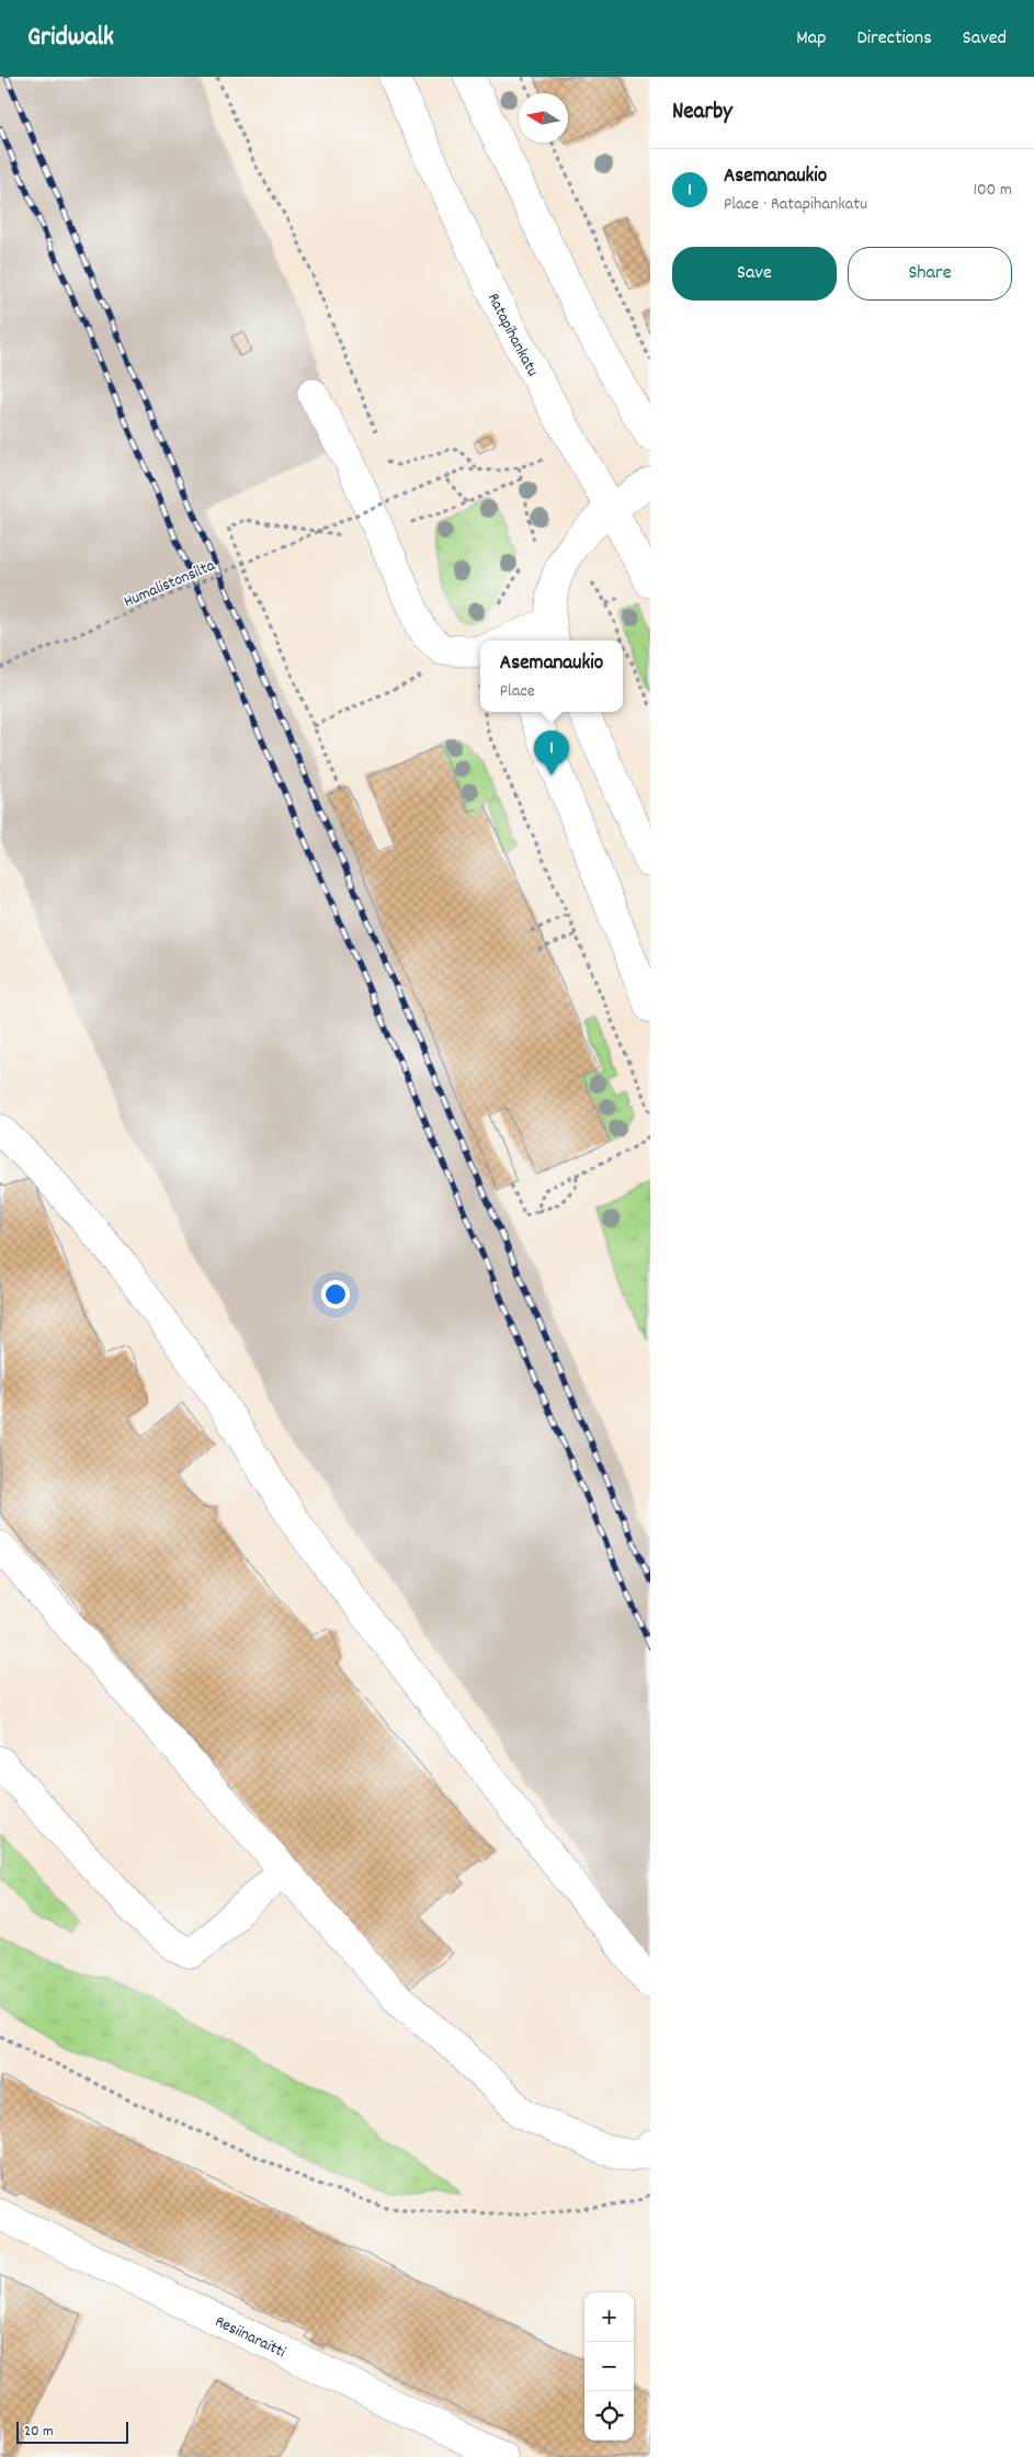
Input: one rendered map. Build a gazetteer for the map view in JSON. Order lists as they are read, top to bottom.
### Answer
{
  "streets": {
    "main road": ["Ratapihankatu", "Resiinaraitti"],
    "path": ["Humalistonsilta"]
  },
  "scale_bar": "20 m",
  "north": "left",
  "page": {
    "header": "Gridwalk",
    "nav": ["Map", "Directions", "Saved"],
    "heading": "Nearby",
    "list": [
      {
        "mark": "1",
        "name": "Asemanaukio",
        "note": "Place · Ratapihankatu",
        "value": "100 m"
      }
    ],
    "buttons": ["Save", "Share"],
    "popup": ["Asemanaukio", "Place"],
    "pins": "1",
    "map_buttons": ["+", "−"],
    "scale": "20 m"
  }
}
